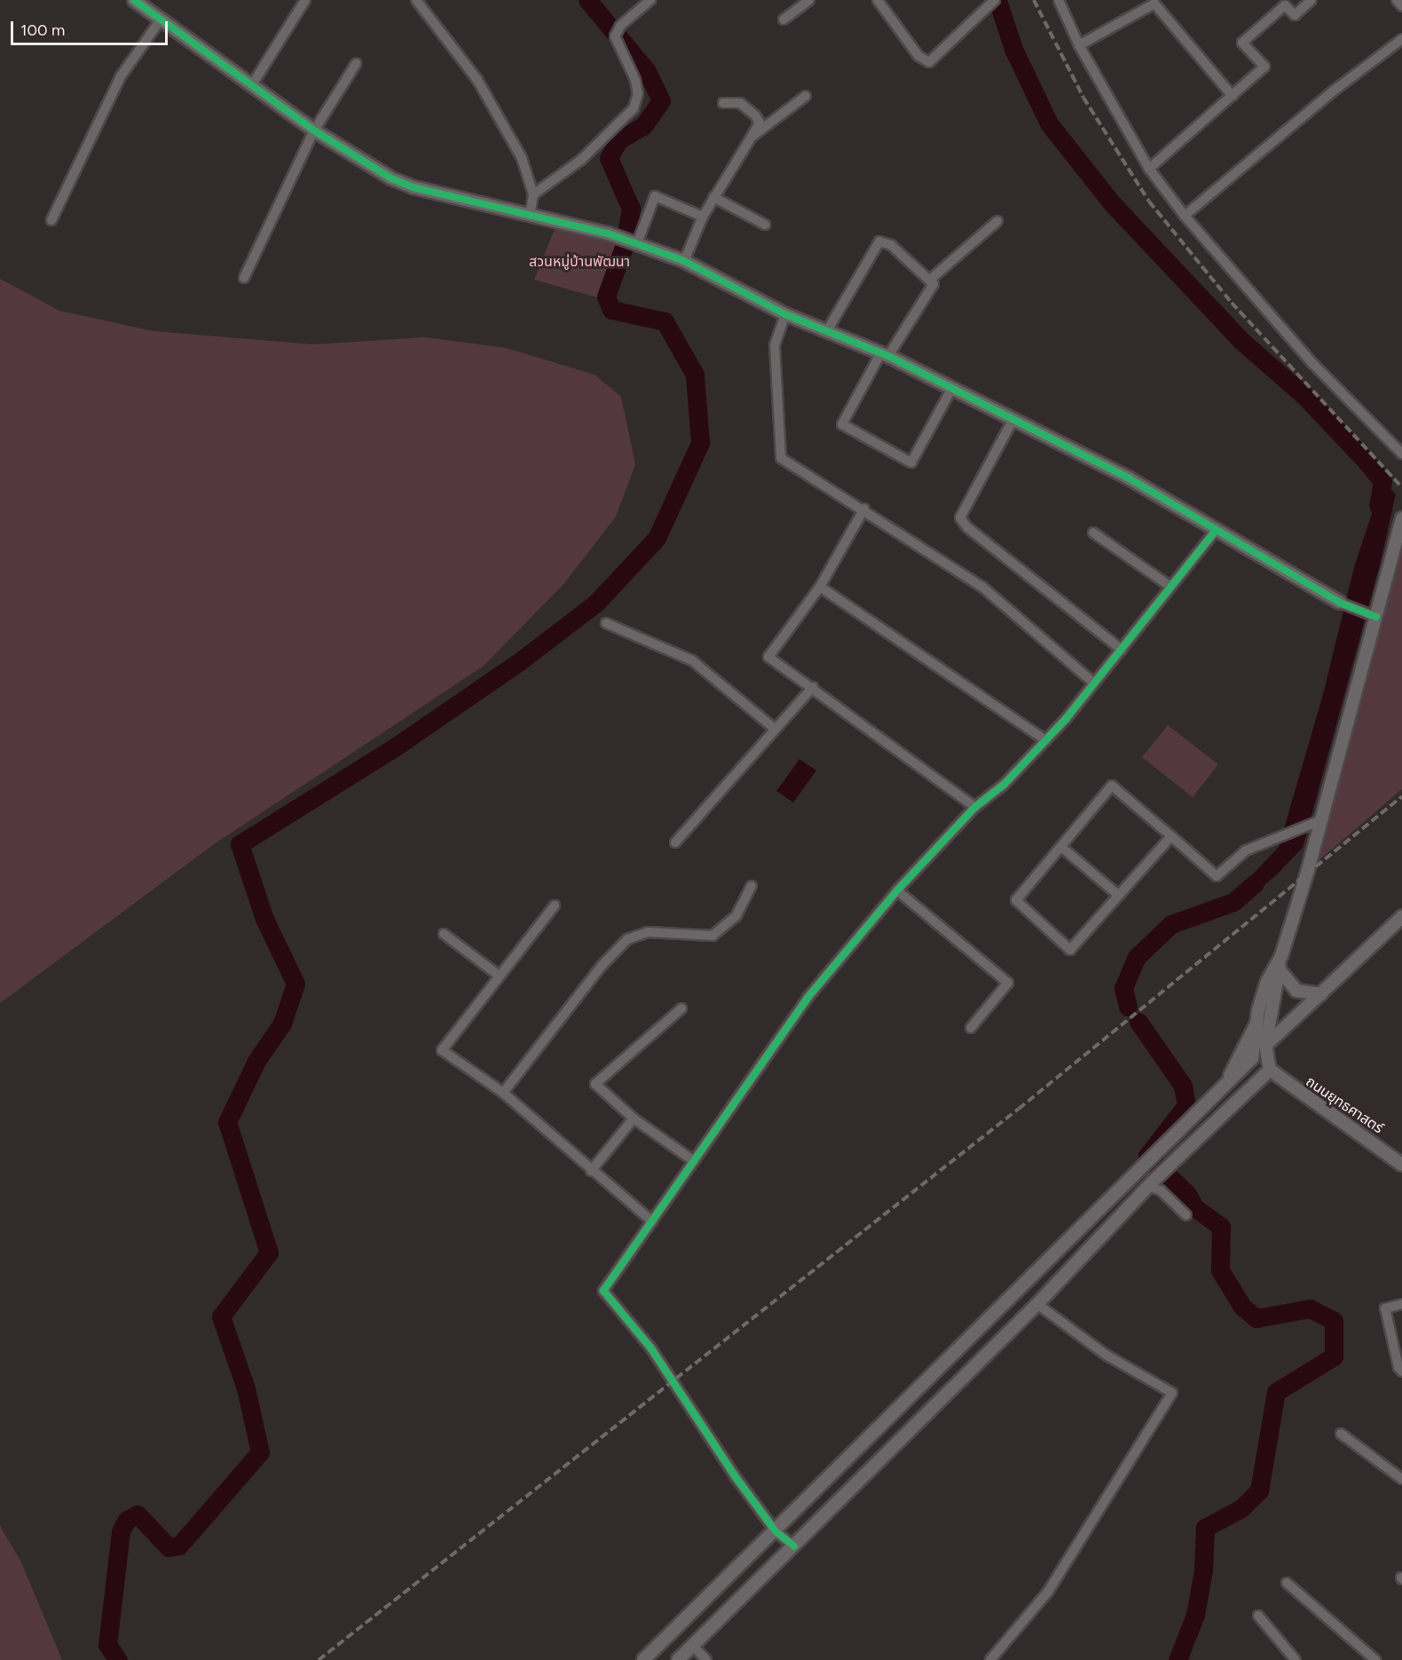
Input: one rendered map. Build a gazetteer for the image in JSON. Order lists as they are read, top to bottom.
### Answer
{
  "streets": {
    "main road": ["ถนนยุทธศาสตร์"]
  },
  "parks": ["สวนหมู่บ้านพัฒนา"],
  "scale_bar": "100 m"
}
